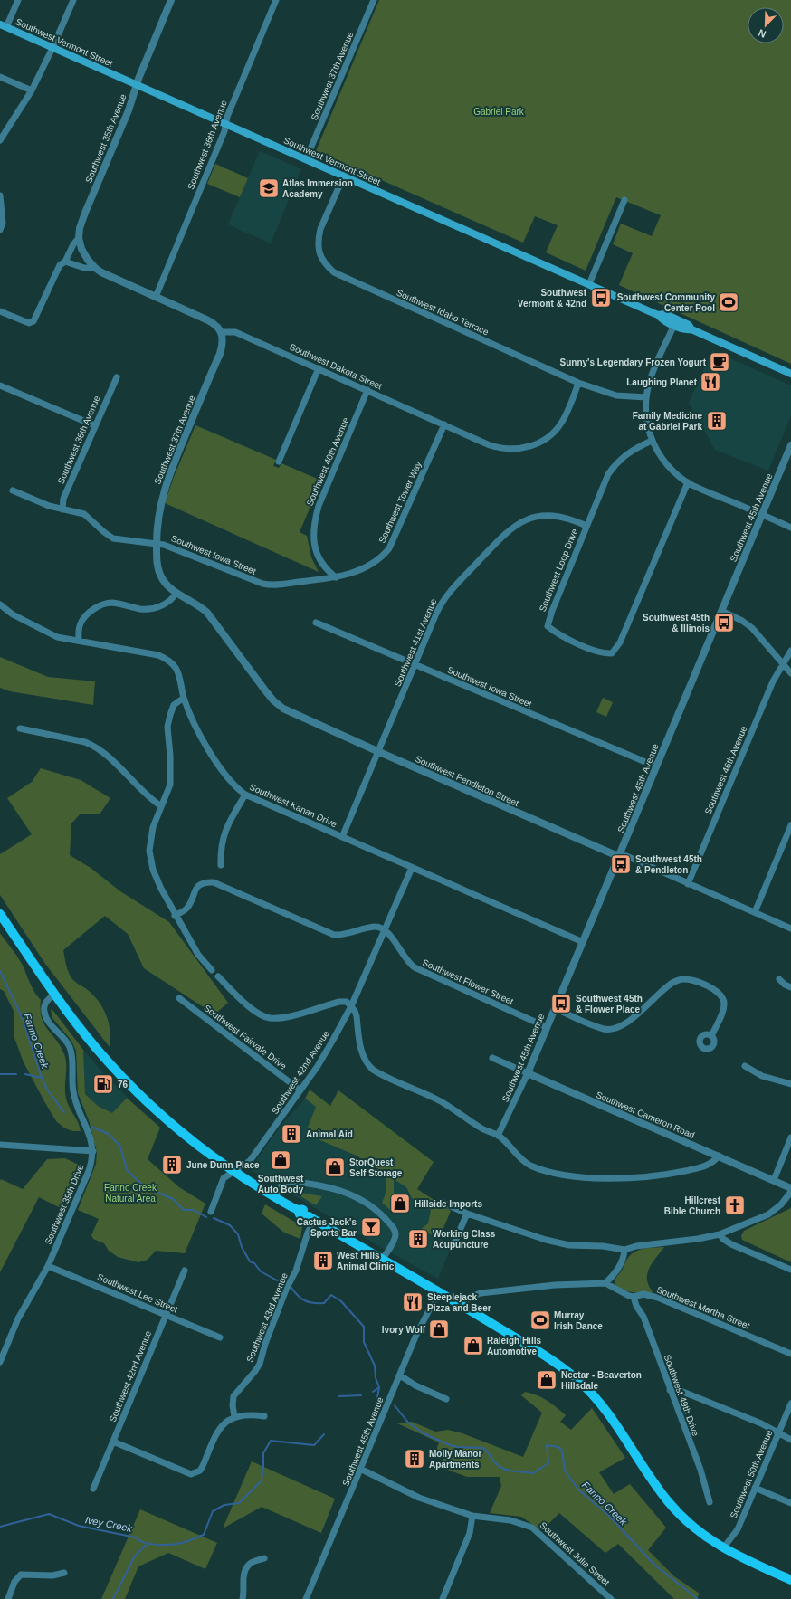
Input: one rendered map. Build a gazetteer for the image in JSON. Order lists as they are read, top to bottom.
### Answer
{
  "streets": {
    "main road": ["Southwest Vermont Street"],
    "street": [
      "Southwest 37th Avenue",
      "Southwest 35th Avenue",
      "Southwest 36th Avenue",
      "Southwest Idaho Terrace",
      "Southwest Dakota Street",
      "Southwest 40th Avenue",
      "Southwest Tower Way",
      "Southwest 45th Avenue",
      "Southwest Iowa Street",
      "Southwest Loop Drive",
      "Southwest 41st Avenue",
      "Southwest 46th Avenue",
      "Southwest Pendleton Street",
      "Southwest Kanan Drive",
      "Southwest Flower Street",
      "Southwest Fairvale Drive",
      "Southwest 42nd Avenue",
      "Southwest Cameron Road",
      "Southwest 39th Drive",
      "Southwest Lee Street",
      "Southwest Martha Street",
      "Southwest 43rd Avenue",
      "Southwest 49th Drive",
      "Southwest 50th Avenue",
      "Southwest Julia Street"
    ]
  },
  "crossings": [
    ["Southwest Vermont Street", "Southwest 37th Avenue"],
    ["Southwest Vermont Street", "Southwest 35th Avenue"],
    ["Southwest Vermont Street", "Southwest 36th Avenue"],
    ["Southwest Vermont Street", "Southwest Idaho Terrace"],
    ["Southwest 37th Avenue", "Southwest Dakota Street"],
    ["Southwest 37th Avenue", "Southwest Iowa Street"],
    ["Southwest 37th Avenue", "Southwest Pendleton Street"],
    ["Southwest 36th Avenue", "Southwest Iowa Street"],
    ["Southwest Idaho Terrace", "Southwest Dakota Street"],
    ["Southwest Dakota Street", "Southwest 40th Avenue"],
    ["Southwest Dakota Street", "Southwest Tower Way"],
    ["Southwest 40th Avenue", "Southwest Tower Way"],
    ["Southwest Tower Way", "Southwest Iowa Street"],
    ["Southwest 45th Avenue", "Southwest Iowa Street"],
    ["Southwest 45th Avenue", "Southwest Pendleton Street"],
    ["Southwest 45th Avenue", "Southwest Kanan Drive"],
    ["Southwest 45th Avenue", "Southwest Flower Street"],
    ["Southwest 45th Avenue", "Southwest Cameron Road"],
    ["Southwest 45th Avenue", "Southwest Julia Street"],
    ["Southwest Iowa Street", "Southwest 41st Avenue"],
    ["Southwest Loop Drive", "Southwest 41st Avenue"],
    ["Southwest 41st Avenue", "Southwest Pendleton Street"],
    ["Southwest 41st Avenue", "Southwest Kanan Drive"],
    ["Southwest 46th Avenue", "Southwest Pendleton Street"],
    ["Southwest Kanan Drive", "Southwest 42nd Avenue"],
    ["Southwest Flower Street", "Southwest 42nd Avenue"],
    ["Southwest Fairvale Drive", "Southwest 42nd Avenue"],
    ["Southwest 42nd Avenue", "Southwest Lee Street"],
    ["Southwest 39th Drive", "Southwest Lee Street"],
    ["Southwest Martha Street", "Southwest 49th Drive"]
  ],
  "water": ["Fanno Creek", "Ivey Creek"],
  "parks": ["Gabriel Park", "Fanno Creek Natural Area"],
  "places": {
    "school or university": ["Atlas Immersion Academy"],
    "bus stop": [
      "Southwest Vermont & 42nd",
      "Southwest 45th & Illinois",
      "Southwest 45th & Pendleton",
      "Southwest 45th & Flower Place"
    ],
    "sports": ["Southwest Community Center Pool", "Murray Irish Dance"],
    "cafe": ["Sunny's Legendary Frozen Yogurt"],
    "restaurant": ["Laughing Planet", "Steeplejack Pizza and Beer"],
    "building": [
      "Family Medicine at Gabriel Park",
      "Animal Aid",
      "June Dunn Place",
      "Working Class Acupuncture",
      "West Hills Animal Clinic",
      "Molly Manor Apartments"
    ],
    "fuel station": ["76"],
    "shop": [
      "Southwest Auto Body",
      "StorQuest Self Storage",
      "Hillside Imports",
      "Ivory Wolf",
      "Raleigh Hills Automotive",
      "Nectar - Beaverton Hillsdale"
    ],
    "church": ["Hillcrest Bible Church"],
    "bar": ["Cactus Jack's Sports Bar"]
  },
  "north": "bottom left"
}
